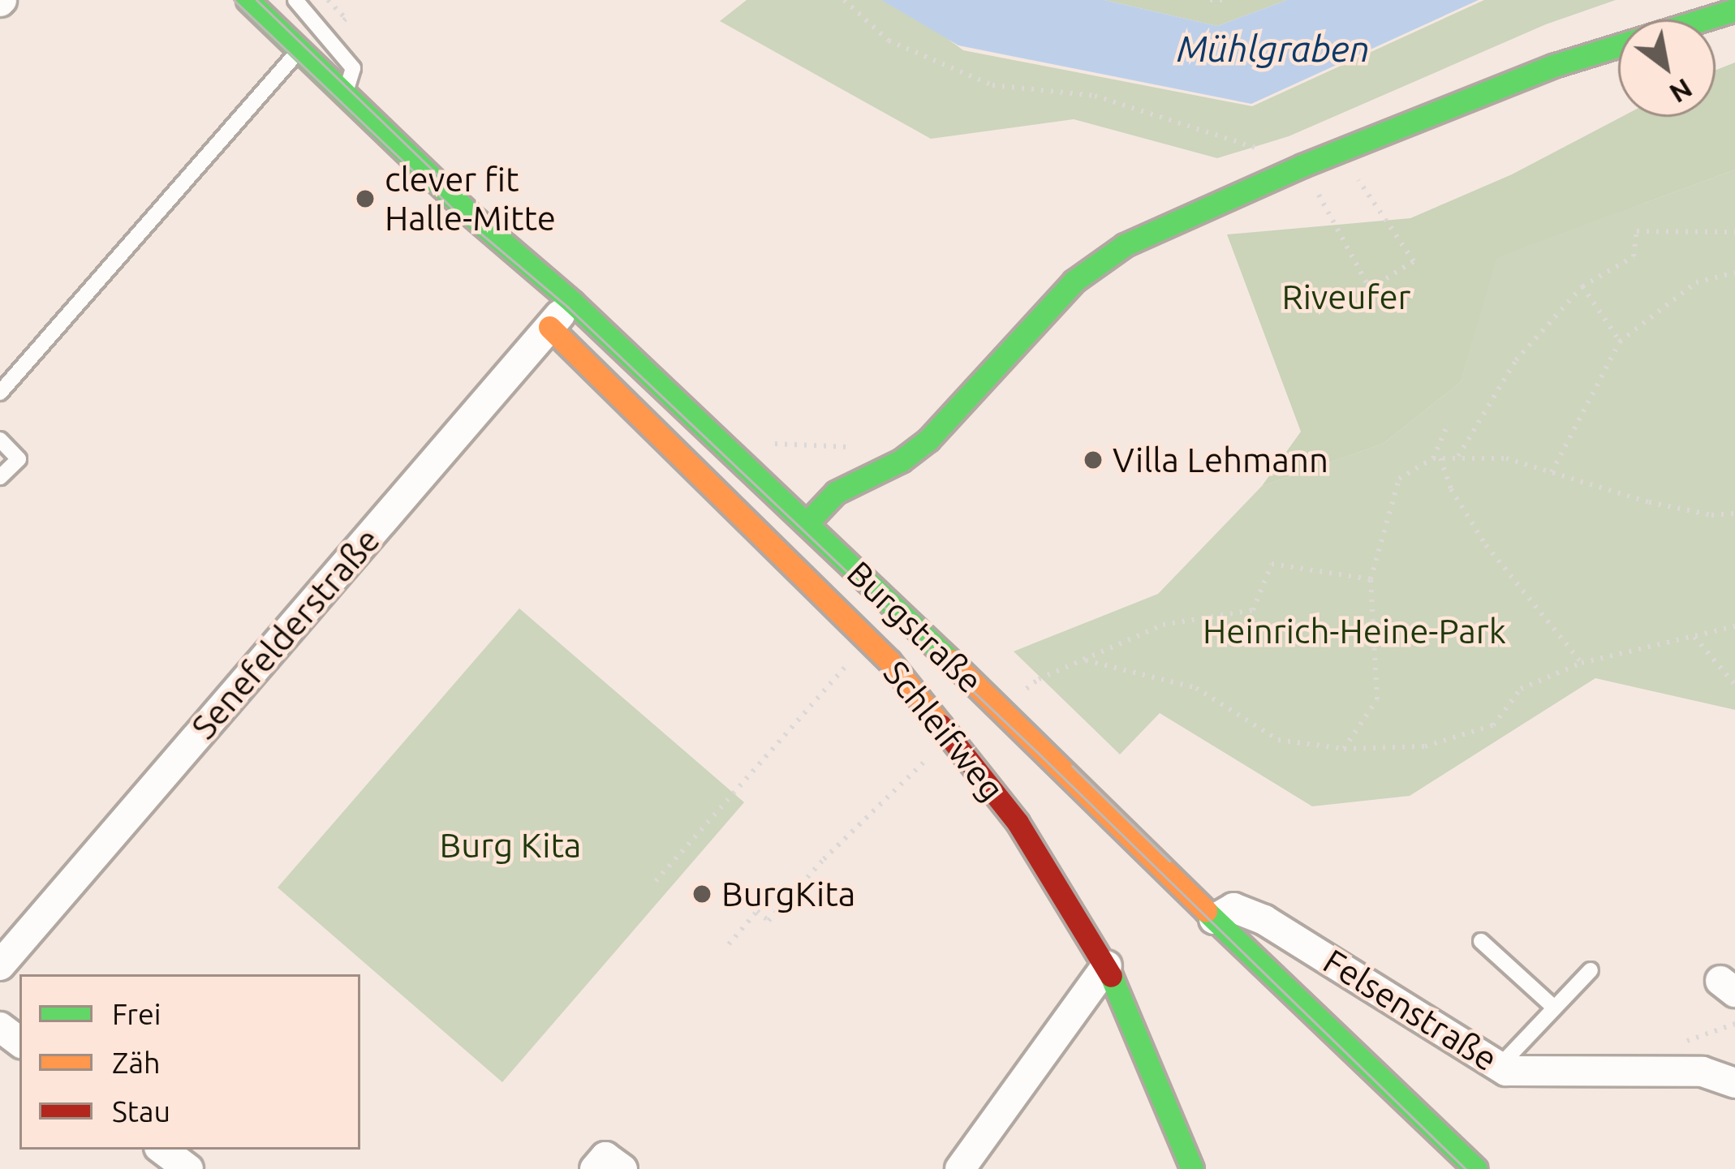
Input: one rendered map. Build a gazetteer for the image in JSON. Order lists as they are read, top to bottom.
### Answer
{
  "streets": {
    "street": [
      "Burgstraße",
      "Senefelderstraße",
      "Schleifweg",
      "Felsenstraße"
    ]
  },
  "crossings": [
    ["Burgstraße", "Senefelderstraße"],
    ["Burgstraße", "Felsenstraße"],
    ["Senefelderstraße", "Schleifweg"]
  ],
  "water": ["Mühlgraben"],
  "parks": ["Riveufer", "Heinrich-Heine-Park", "Burg Kita"],
  "places": ["clever fit Halle-Mitte", "Villa Lehmann", "BurgKita"],
  "legend": ["Frei", "Zäh", "Stau"],
  "north": "bottom right"
}
